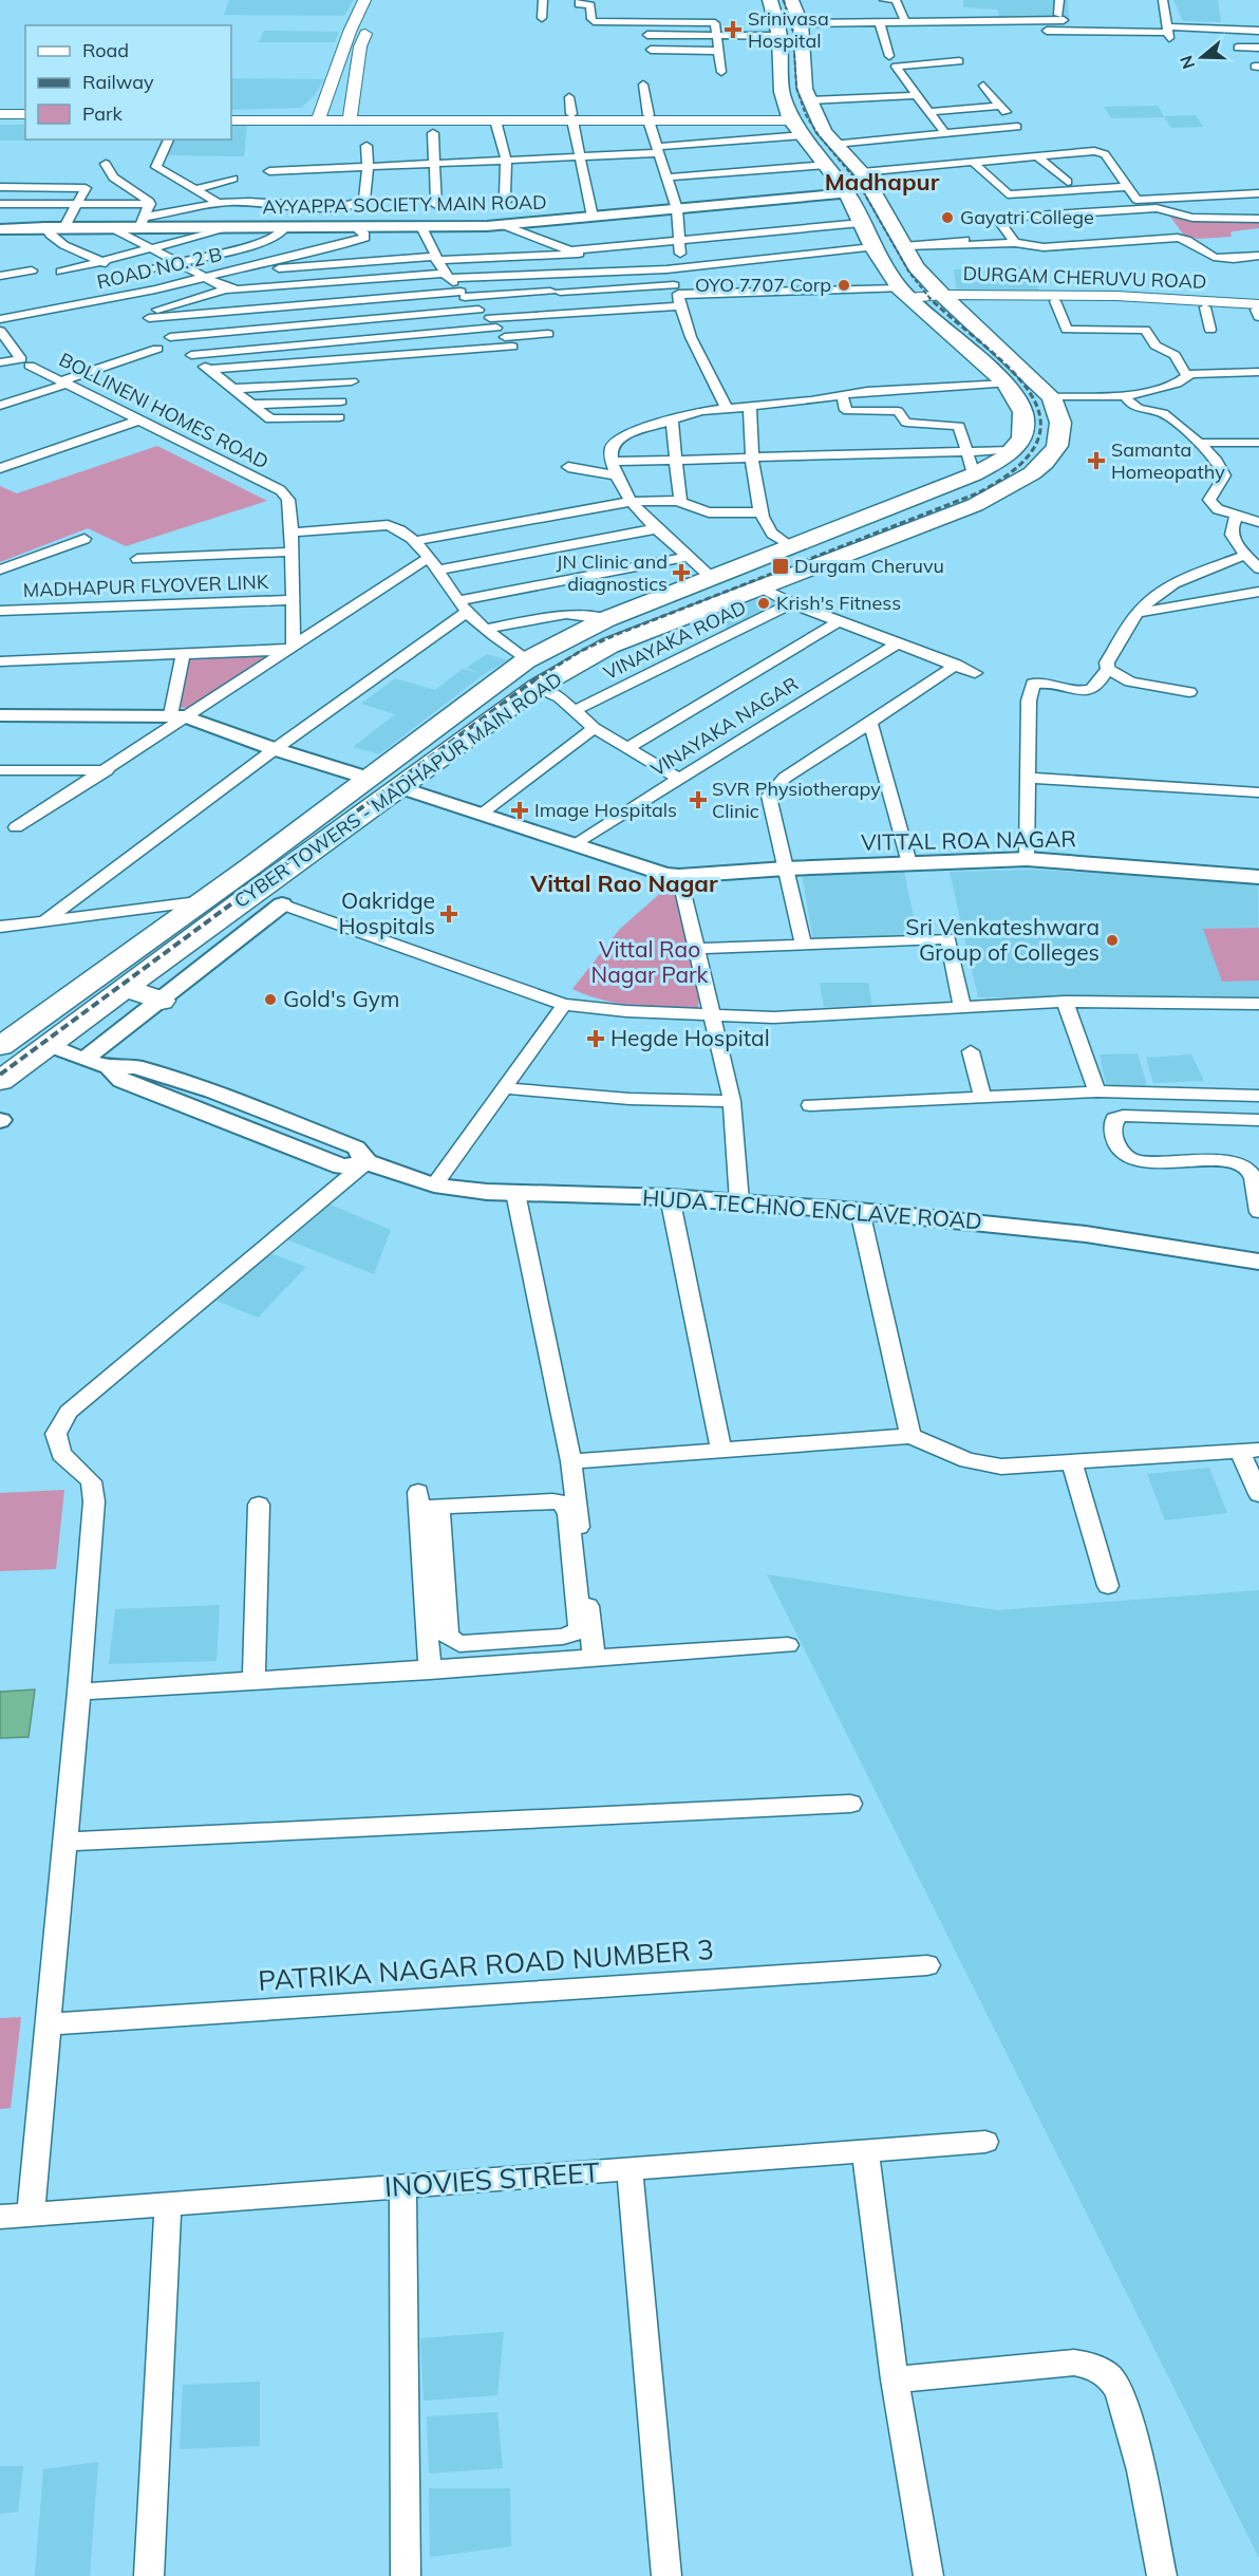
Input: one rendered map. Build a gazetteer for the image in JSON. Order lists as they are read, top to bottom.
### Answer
{
  "streets": {
    "main road": ["DURGAM CHERUVU ROAD", "CYBER TOWERS - MADHAPUR MAIN ROAD"],
    "street": [
      "AYYAPPA SOCIETY MAIN ROAD",
      "ROAD NO. 2 B",
      "BOLLINENI HOMES ROAD",
      "MADHAPUR FLYOVER LINK",
      "VINAYAKA ROAD",
      "VINAYAKA NAGAR",
      "VITTAL ROA NAGAR",
      "HUDA TECHNO ENCLAVE ROAD",
      "PATRIKA NAGAR ROAD NUMBER 3",
      "INOVIES STREET"
    ]
  },
  "crossings": [
    ["AYYAPPA SOCIETY MAIN ROAD", "CYBER TOWERS - MADHAPUR MAIN ROAD"],
    ["BOLLINENI HOMES ROAD", "MADHAPUR FLYOVER LINK"],
    ["CYBER TOWERS - MADHAPUR MAIN ROAD", "HUDA TECHNO ENCLAVE ROAD"]
  ],
  "districts": ["Madhapur", "Vittal Rao Nagar"],
  "parks": ["Vittal Rao Nagar Park"],
  "places": {
    "health": [
      "Srinivasa Hospital",
      "Samanta Homeopathy",
      "JN Clinic and diagnostics",
      "SVR Physiotherapy Clinic",
      "Image Hospitals",
      "Oakridge Hospitals",
      "Hegde Hospital"
    ],
    "other": [
      "Gayatri College",
      "OYO 7707 Corp",
      "Krish's Fitness",
      "Sri Venkateshwara Group of Colleges",
      "Gold's Gym"
    ],
    "transit": ["Durgam Cheruvu"]
  },
  "legend": ["Road", "Railway", "Park"],
  "north": "left"
}
